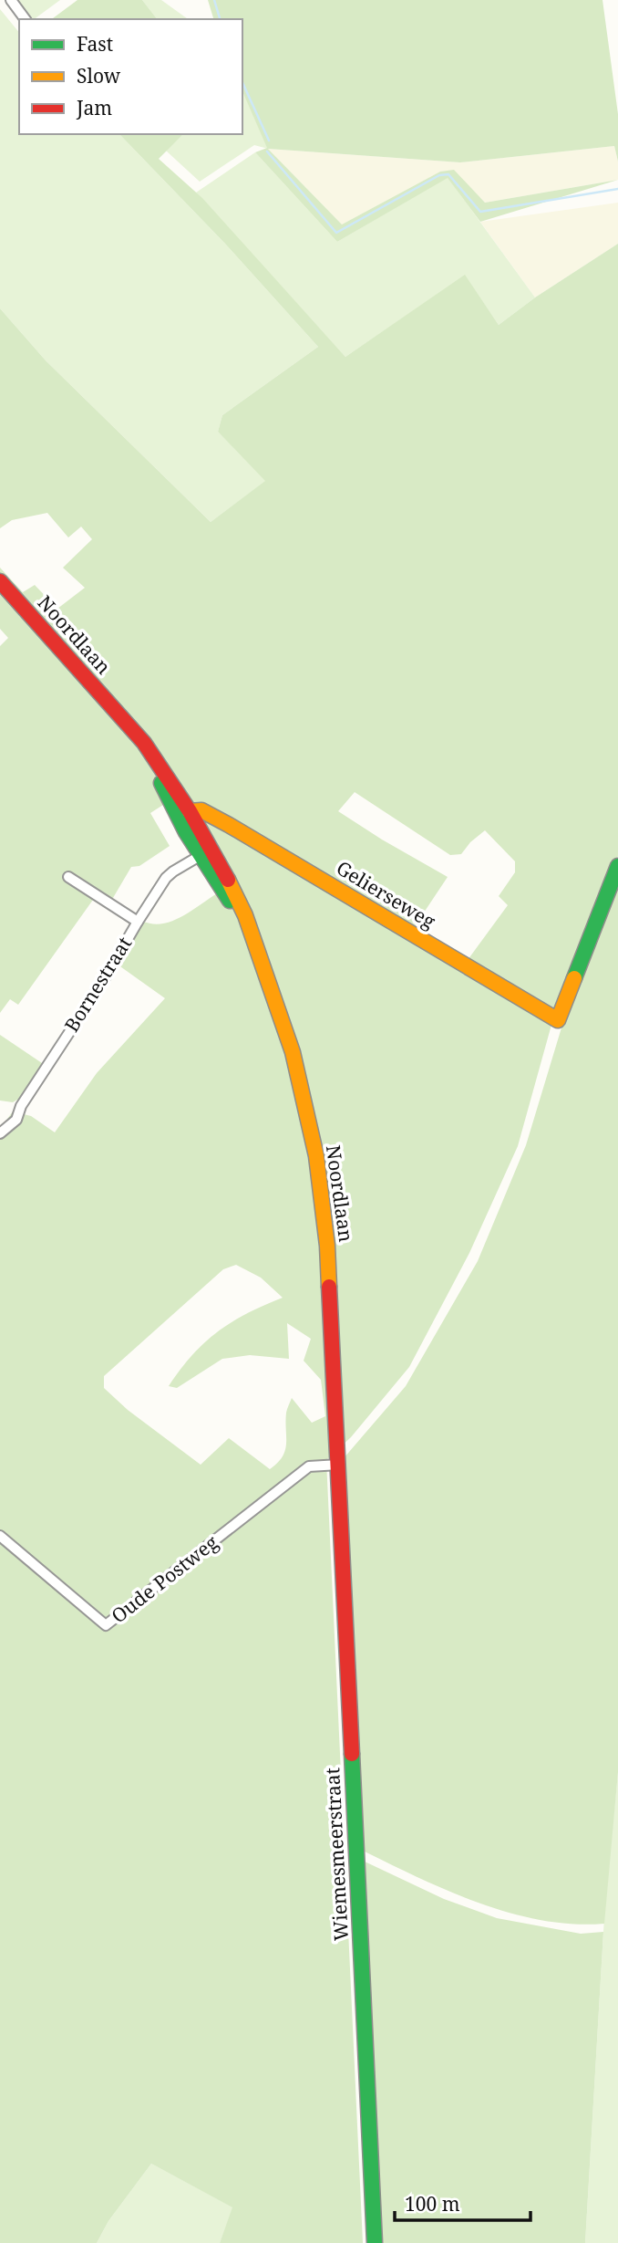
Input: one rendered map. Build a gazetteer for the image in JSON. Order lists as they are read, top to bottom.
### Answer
{
  "streets": {
    "main road": ["Noordlaan", "Gelierseweg", "Wiemesmeerstraat"],
    "street": ["Bornestraat", "Oude Postweg"]
  },
  "crossings": [
    ["Noordlaan", "Gelierseweg"],
    ["Noordlaan", "Bornestraat"],
    ["Noordlaan", "Oude Postweg"],
    ["Noordlaan", "Wiemesmeerstraat"],
    ["Oude Postweg", "Wiemesmeerstraat"]
  ],
  "legend": ["Fast", "Slow", "Jam"],
  "scale_bar": "100 m"
}
